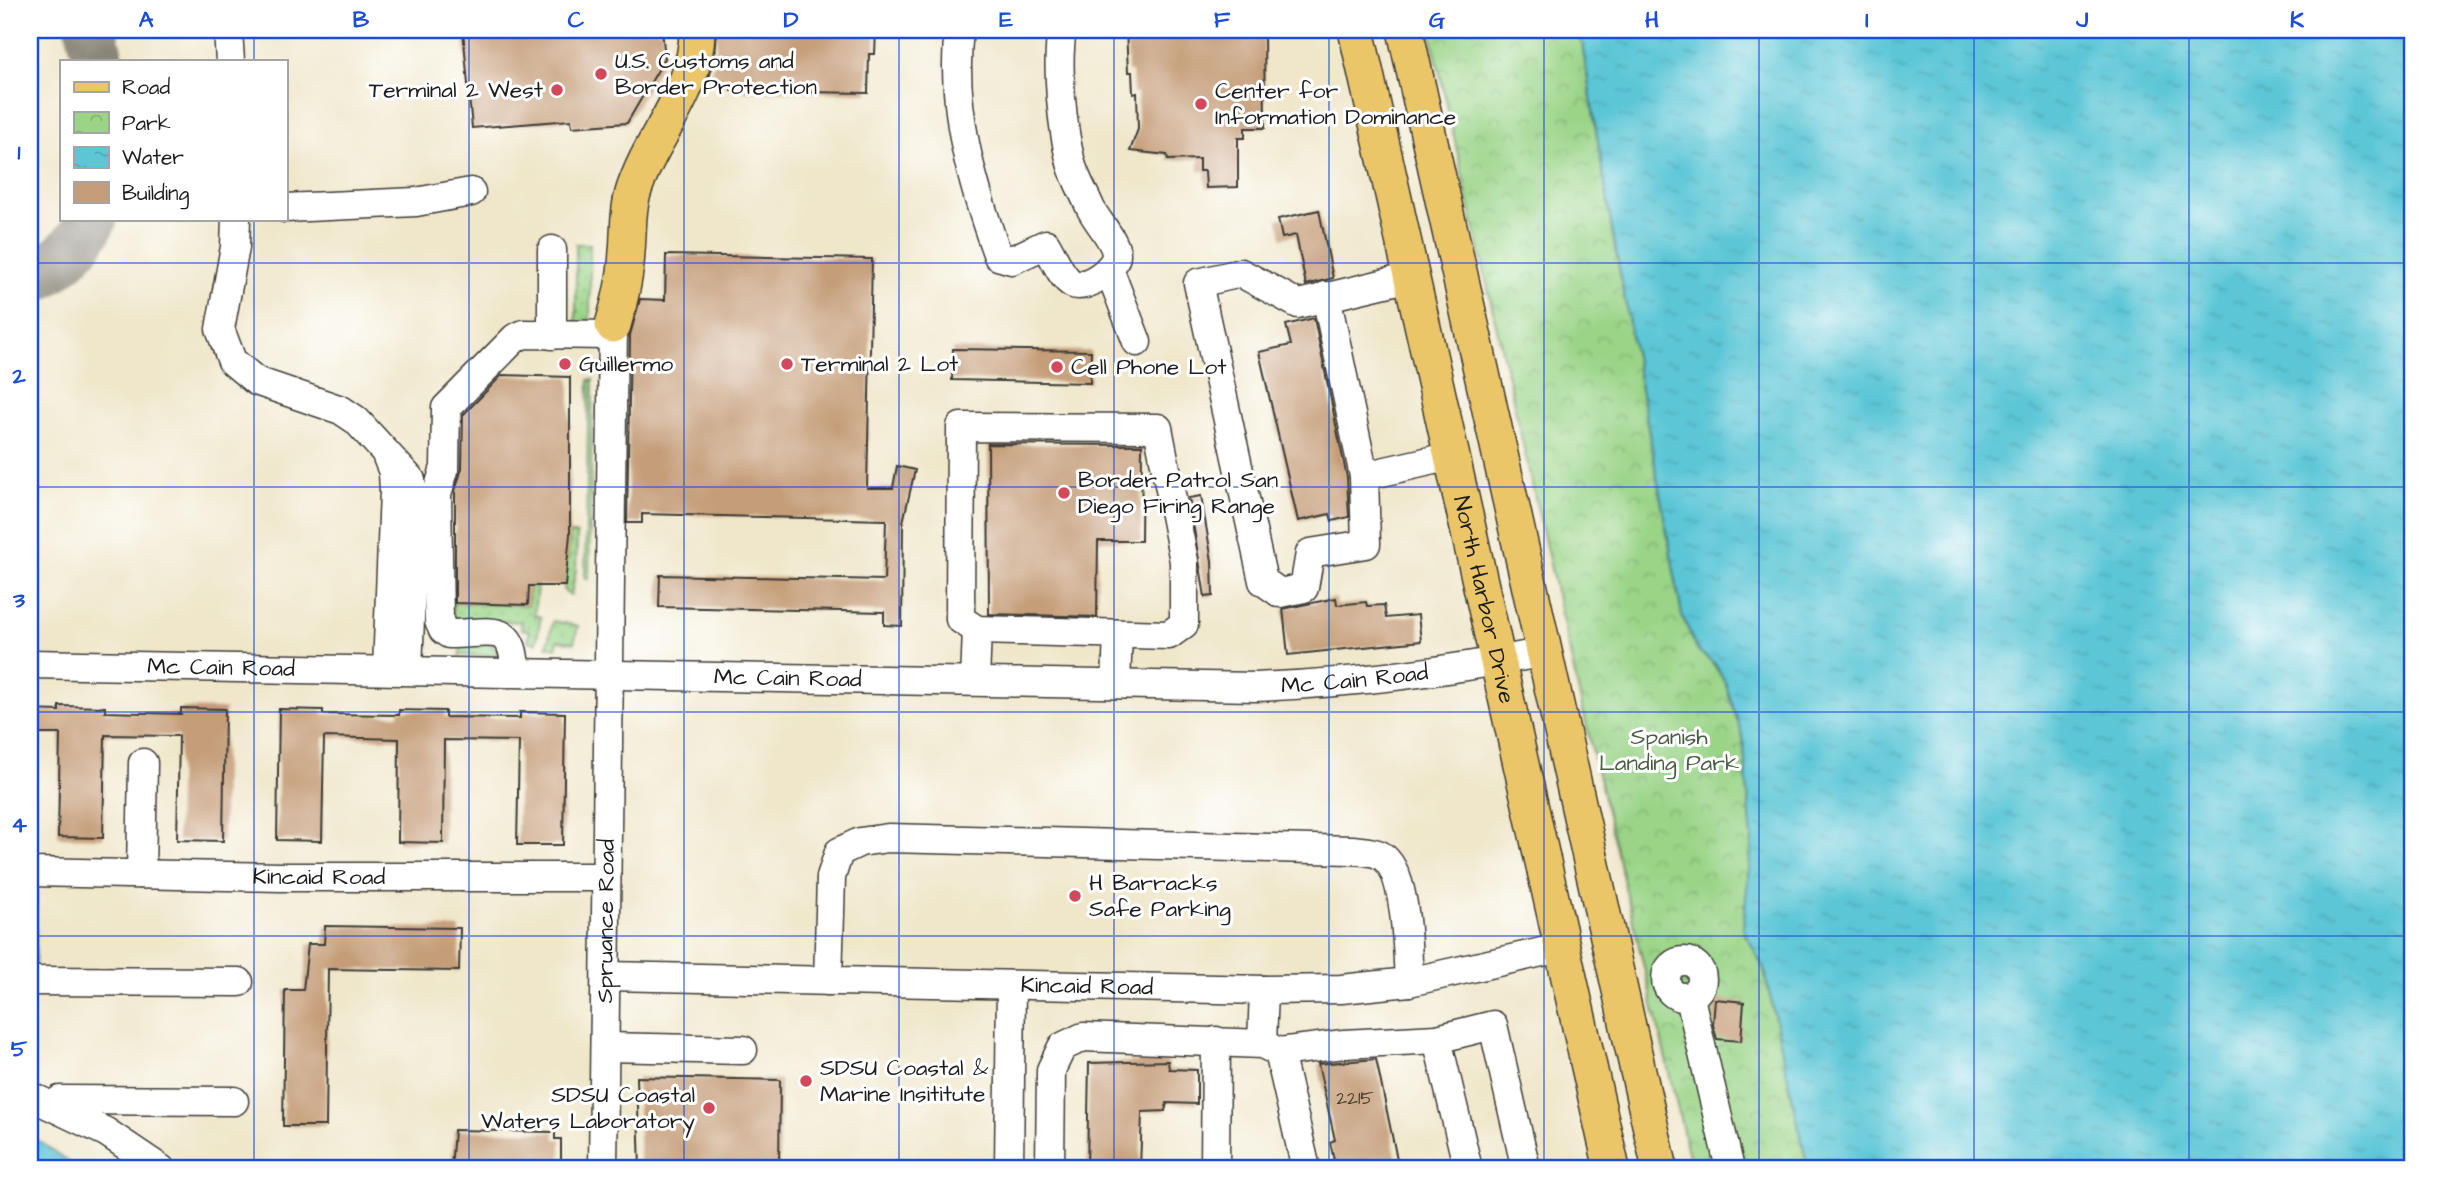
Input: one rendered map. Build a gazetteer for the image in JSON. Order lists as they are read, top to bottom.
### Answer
{
  "streets": {
    "main road": ["North Harbor Drive"],
    "street": ["Mc Cain Road", "Kincaid Road", "Spruance Road"]
  },
  "crossings": [
    ["North Harbor Drive", "Mc Cain Road"],
    ["North Harbor Drive", "Kincaid Road"],
    ["Mc Cain Road", "Spruance Road"],
    ["Kincaid Road", "Spruance Road"]
  ],
  "parks": ["Spanish Landing Park"],
  "places": [
    "U.S. Customs and Border Protection",
    "Terminal 2 West",
    "Center for Information Dominance",
    "Guillermo",
    "Terminal 2 Lot",
    "Cell Phone Lot",
    "Border Patrol San Diego Firing Range",
    "H Barracks Safe Parking",
    "SDSU Coastal & Marine Insititute",
    "SDSU Coastal Waters Laboratory"
  ],
  "house_numbers": ["2215"],
  "legend": [
    "Road",
    "Park",
    "Water",
    "Building"
  ],
  "grid": {
    "columns": [
      "A",
      "B",
      "C",
      "D",
      "E",
      "F",
      "G",
      "H",
      "I",
      "J",
      "K"
    ],
    "rows": [
      "1",
      "2",
      "3",
      "4",
      "5"
    ]
  }
}
